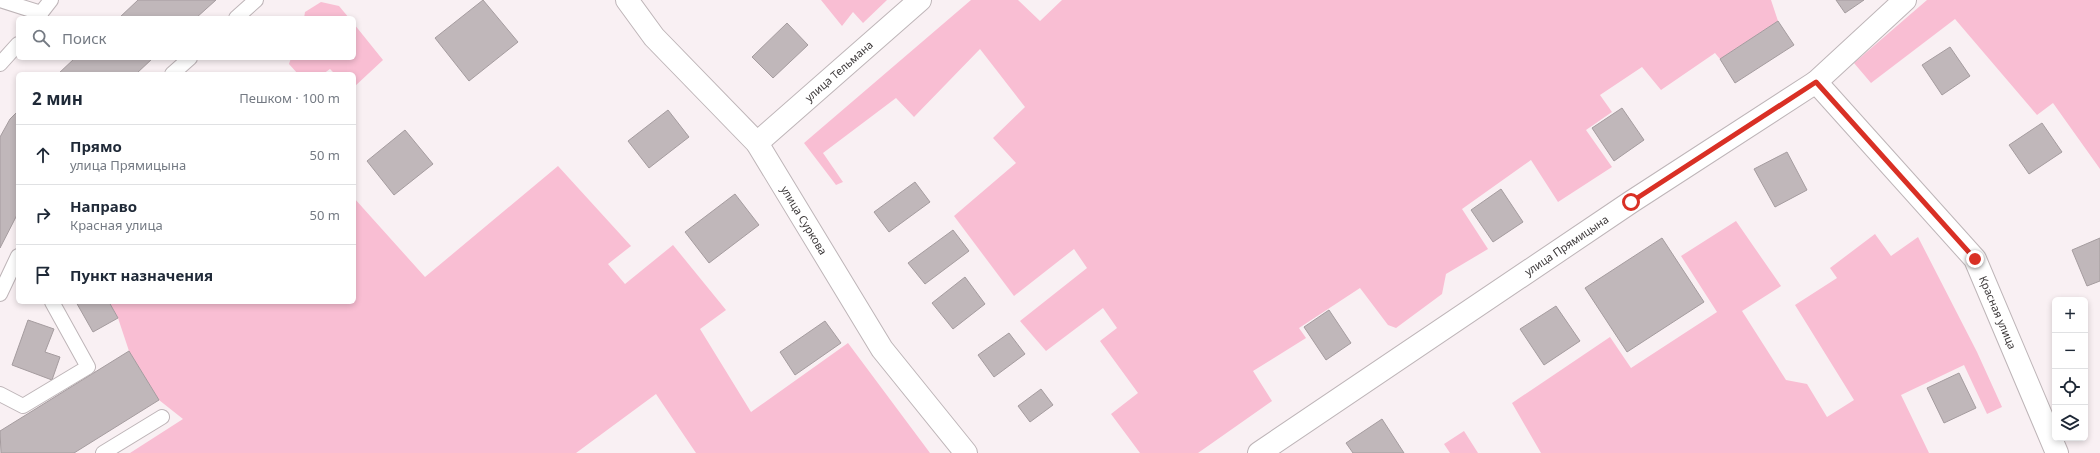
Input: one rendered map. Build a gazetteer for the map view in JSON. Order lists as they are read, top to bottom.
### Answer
{
  "streets": {
    "street": [
      "улица Тельмана",
      "улица Суркова",
      "улица Прямицына",
      "Красная улица"
    ]
  },
  "crossings": [
    ["улица Тельмана", "улица Суркова"],
    ["улица Прямицына", "Красная улица"]
  ],
  "page": {
    "search": "Поиск",
    "heading": ["2 мин", "Пешком · 100 m"],
    "list": [
      ["Прямо", "улица Прямицына", "50 m"],
      ["Направо", "Красная улица", "50 m"],
      "Пункт назначения"
    ],
    "map_buttons": ["+", "−"]
  }
}
